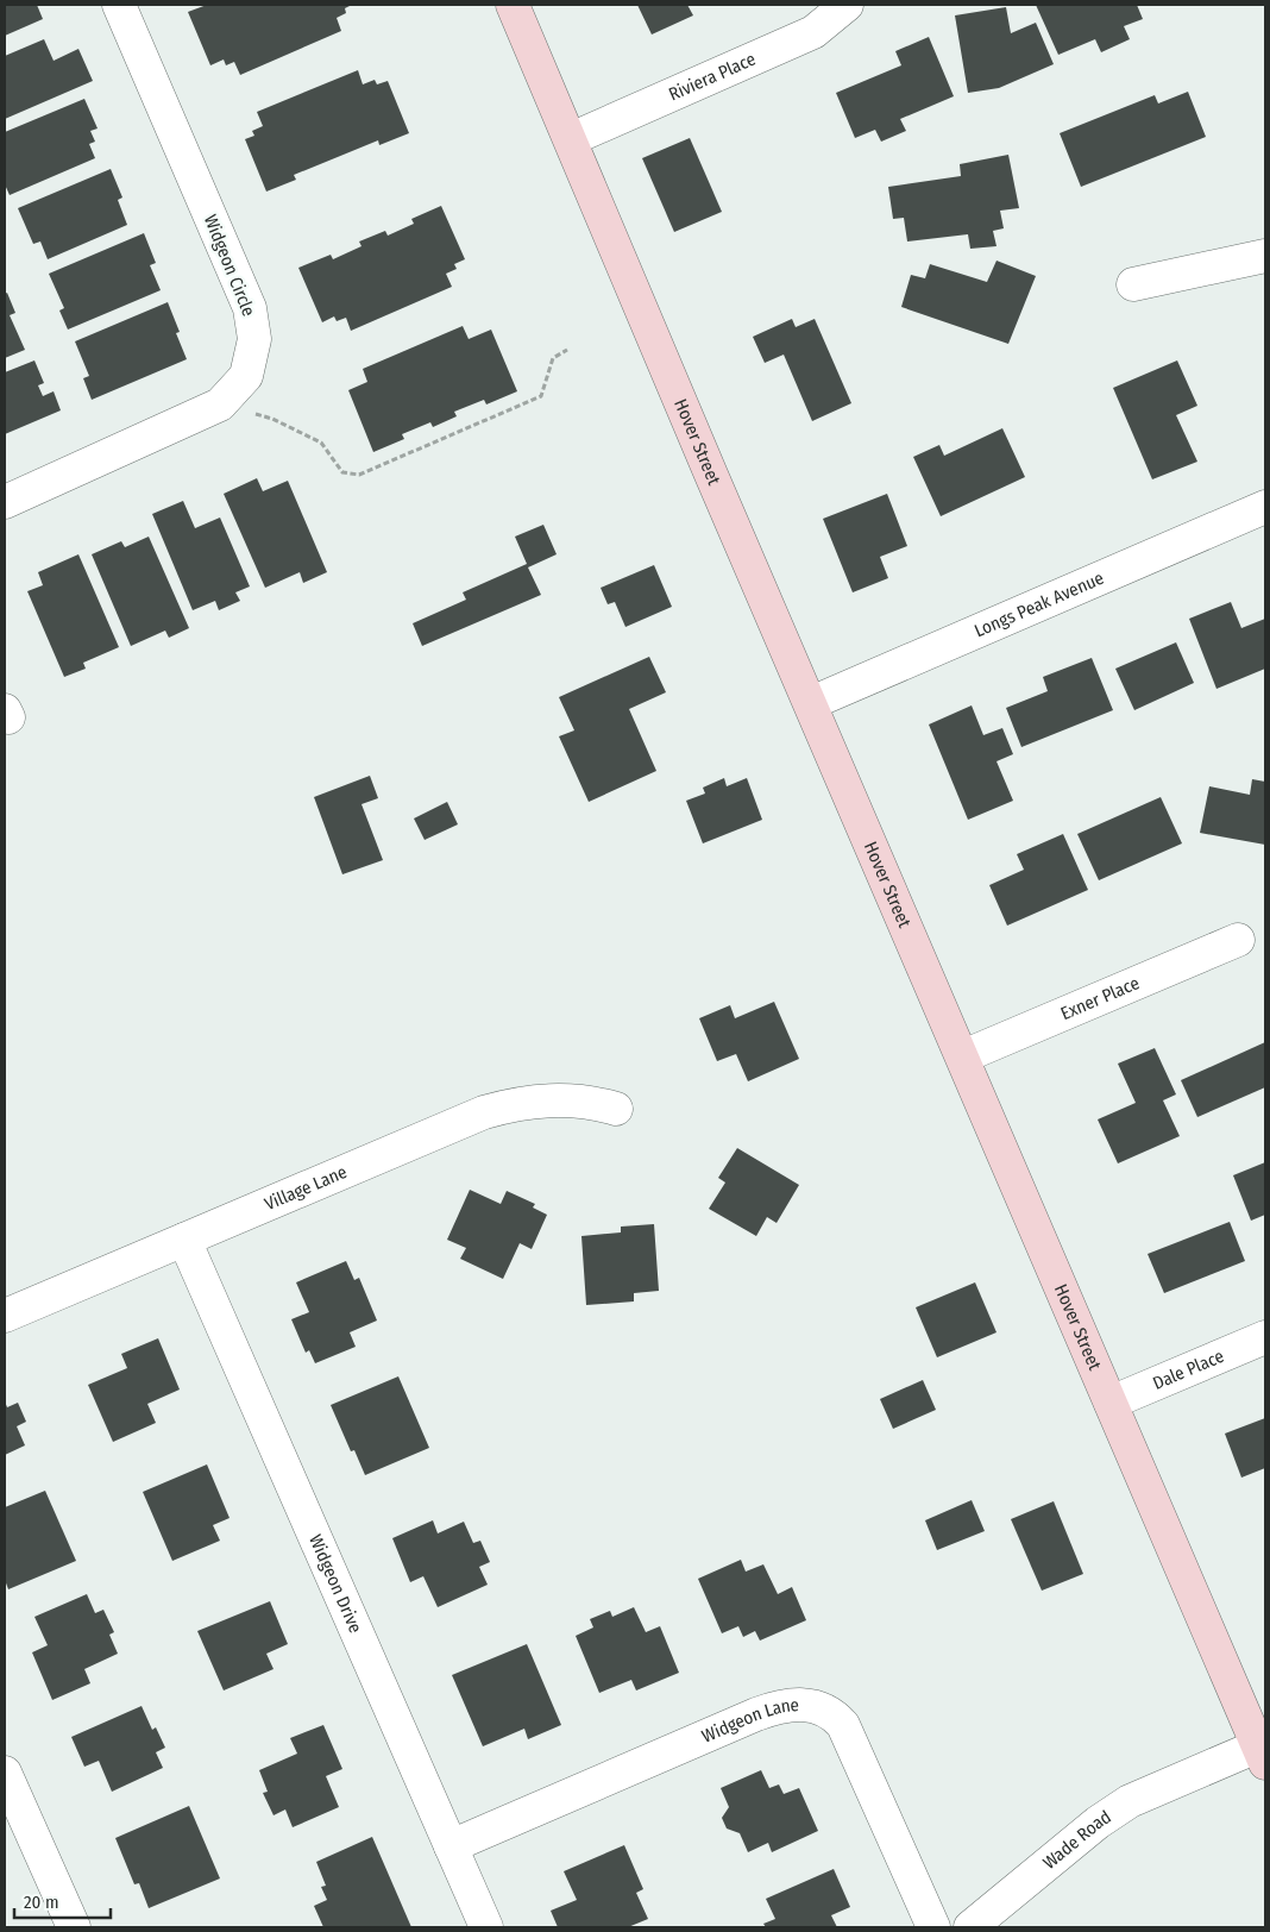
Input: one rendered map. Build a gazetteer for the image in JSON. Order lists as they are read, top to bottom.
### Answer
{
  "streets": {
    "main road": ["Hover Street"],
    "street": [
      "Riviera Place",
      "Widgeon Circle",
      "Longs Peak Avenue",
      "Exner Place",
      "Village Lane",
      "Dale Place",
      "Widgeon Drive",
      "Widgeon Lane",
      "Wade Road"
    ]
  },
  "crossings": [
    ["Riviera Place", "Hover Street"],
    ["Hover Street", "Longs Peak Avenue"],
    ["Hover Street", "Exner Place"],
    ["Hover Street", "Dale Place"],
    ["Hover Street", "Wade Road"],
    ["Village Lane", "Widgeon Drive"],
    ["Widgeon Drive", "Widgeon Lane"]
  ],
  "scale_bar": "20 m"
}
